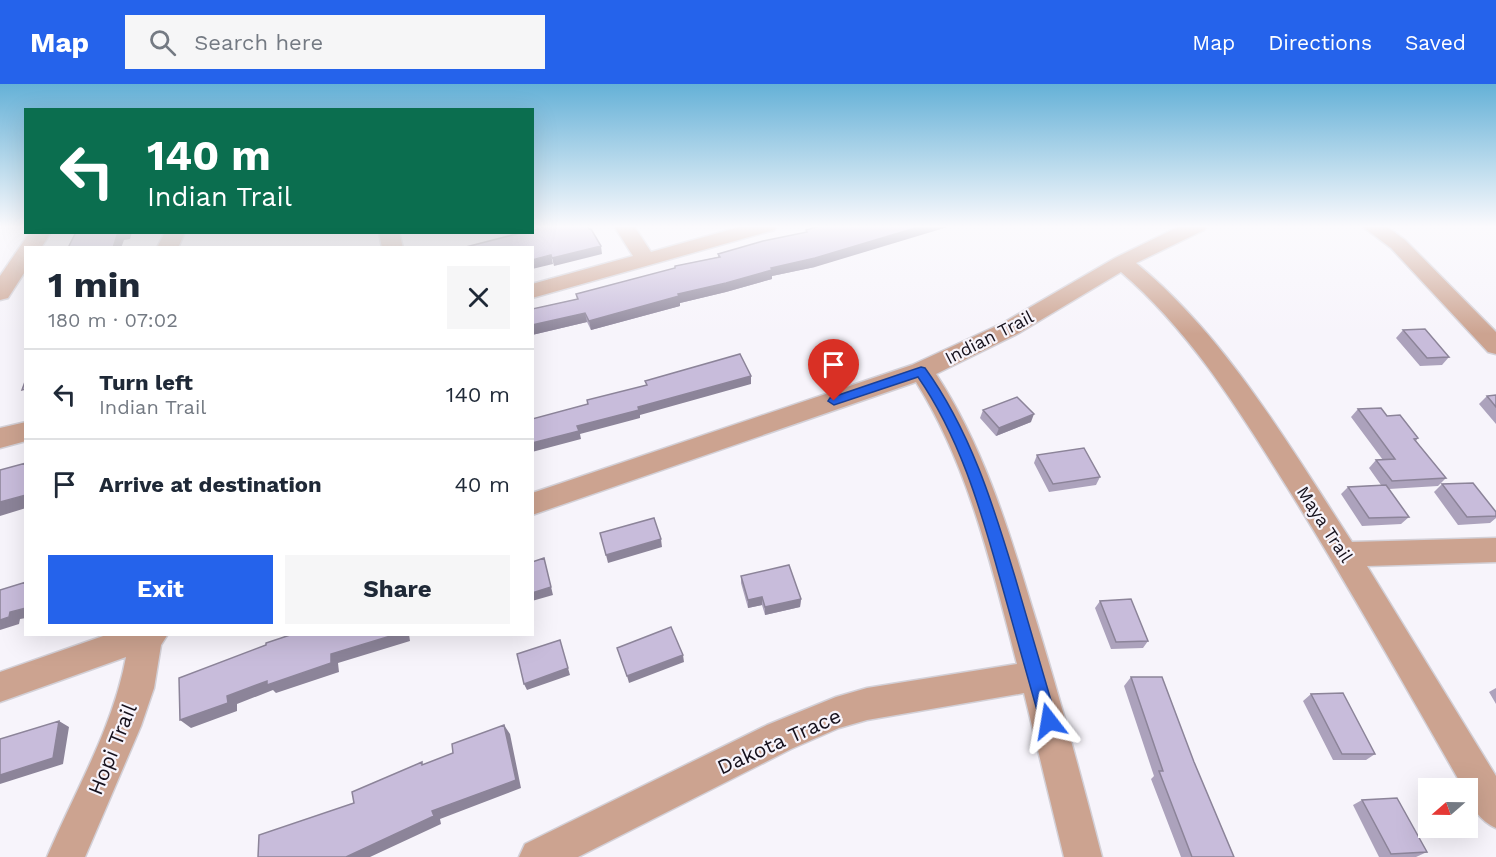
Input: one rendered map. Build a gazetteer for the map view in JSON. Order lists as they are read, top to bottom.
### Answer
{
  "streets": {
    "street": [
      "Indian Trail",
      "Maya Trail",
      "Dakota Trace",
      "Hopi Trail"
    ]
  },
  "crossings": [
    ["Indian Trail", "Maya Trail"]
  ],
  "north": "left",
  "page": {
    "header": "Map",
    "search": "Search here",
    "nav": ["Map", "Directions", "Saved"],
    "turn": ["140 m", "Indian Trail"],
    "heading": ["1 min", "180 m · 07:02"],
    "list": [
      {
        "name": "Turn left",
        "note": "Indian Trail",
        "value": "140 m"
      },
      {
        "name": "Arrive at destination",
        "value": "40 m"
      }
    ],
    "buttons": ["Exit", "Share"]
  }
}
